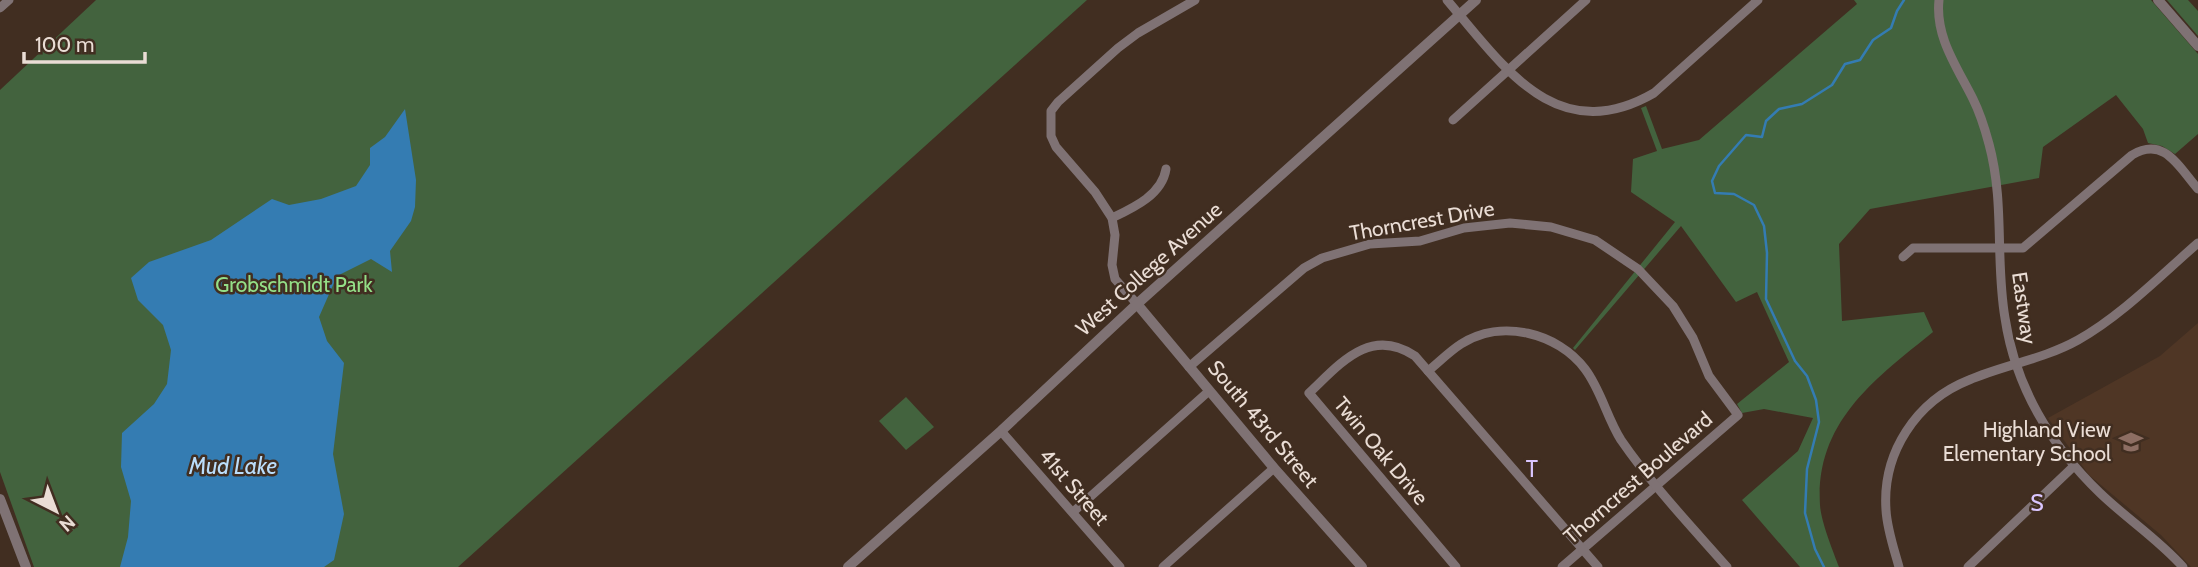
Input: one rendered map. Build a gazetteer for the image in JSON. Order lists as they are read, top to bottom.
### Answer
{
  "streets": {
    "street": [
      "Thorncrest Drive",
      "West College Avenue",
      "Eastway",
      "South 43rd Street",
      "Twin Oak Drive",
      "Thorncrest Boulevard",
      "41st Street"
    ]
  },
  "crossings": [
    ["Thorncrest Drive", "South 43rd Street"],
    ["Thorncrest Drive", "Thorncrest Boulevard"],
    ["West College Avenue", "South 43rd Street"],
    ["West College Avenue", "41st Street"],
    ["Twin Oak Drive", "Thorncrest Boulevard"]
  ],
  "districts": ["T", "S"],
  "water": ["Mud Lake"],
  "parks": ["Grobschmidt Park"],
  "places": {
    "school or university": ["Highland View Elementary School"]
  },
  "scale_bar": "100 m",
  "north": "bottom right"
}
